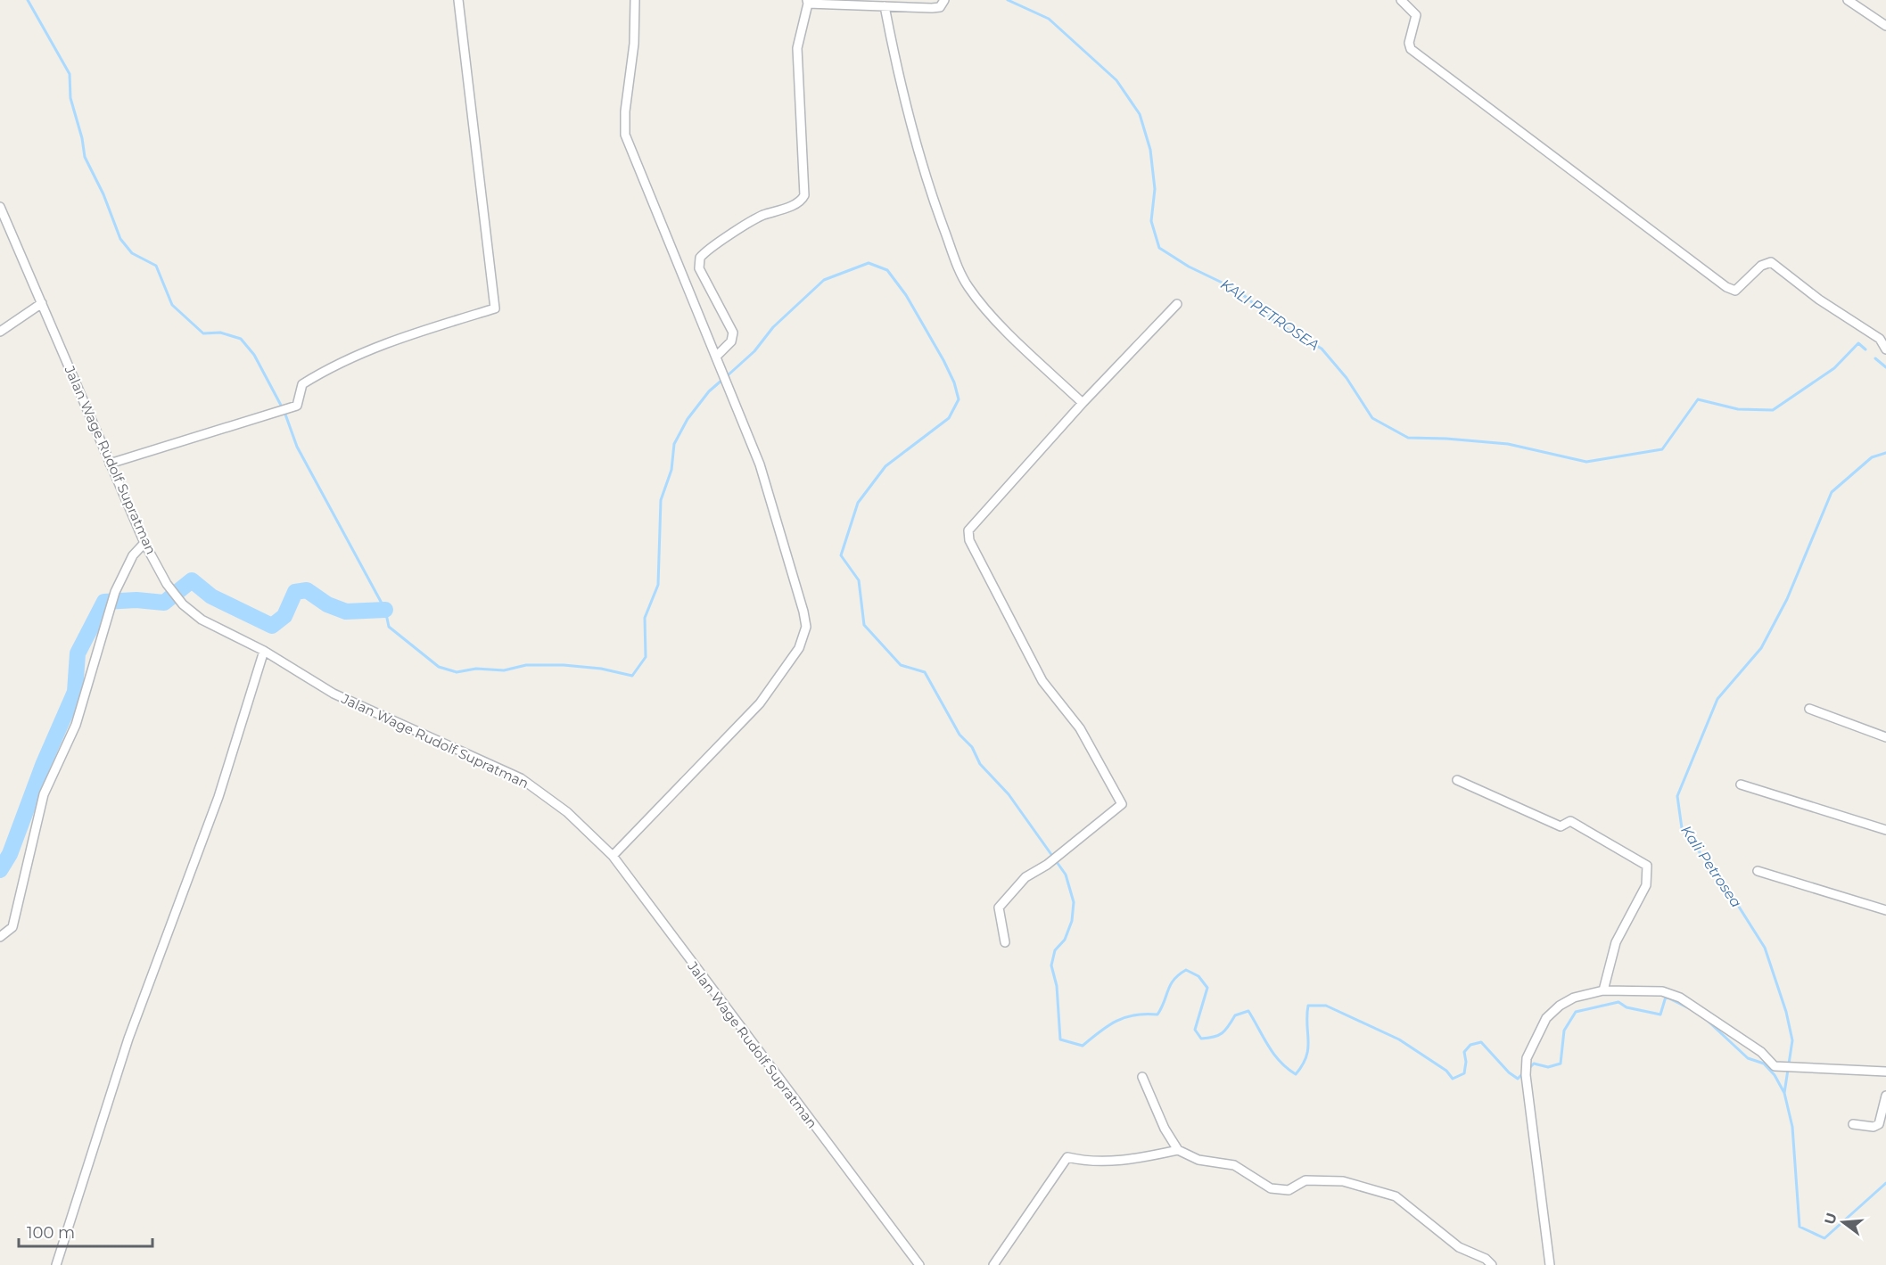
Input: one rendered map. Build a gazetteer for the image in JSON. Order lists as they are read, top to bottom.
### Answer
{
  "streets": {
    "street": ["Jalan Wage Rudolf Supratman"]
  },
  "water": ["KALI PETROSEA", "Kali Petrosea"],
  "scale_bar": "100 m",
  "north": "left"
}
